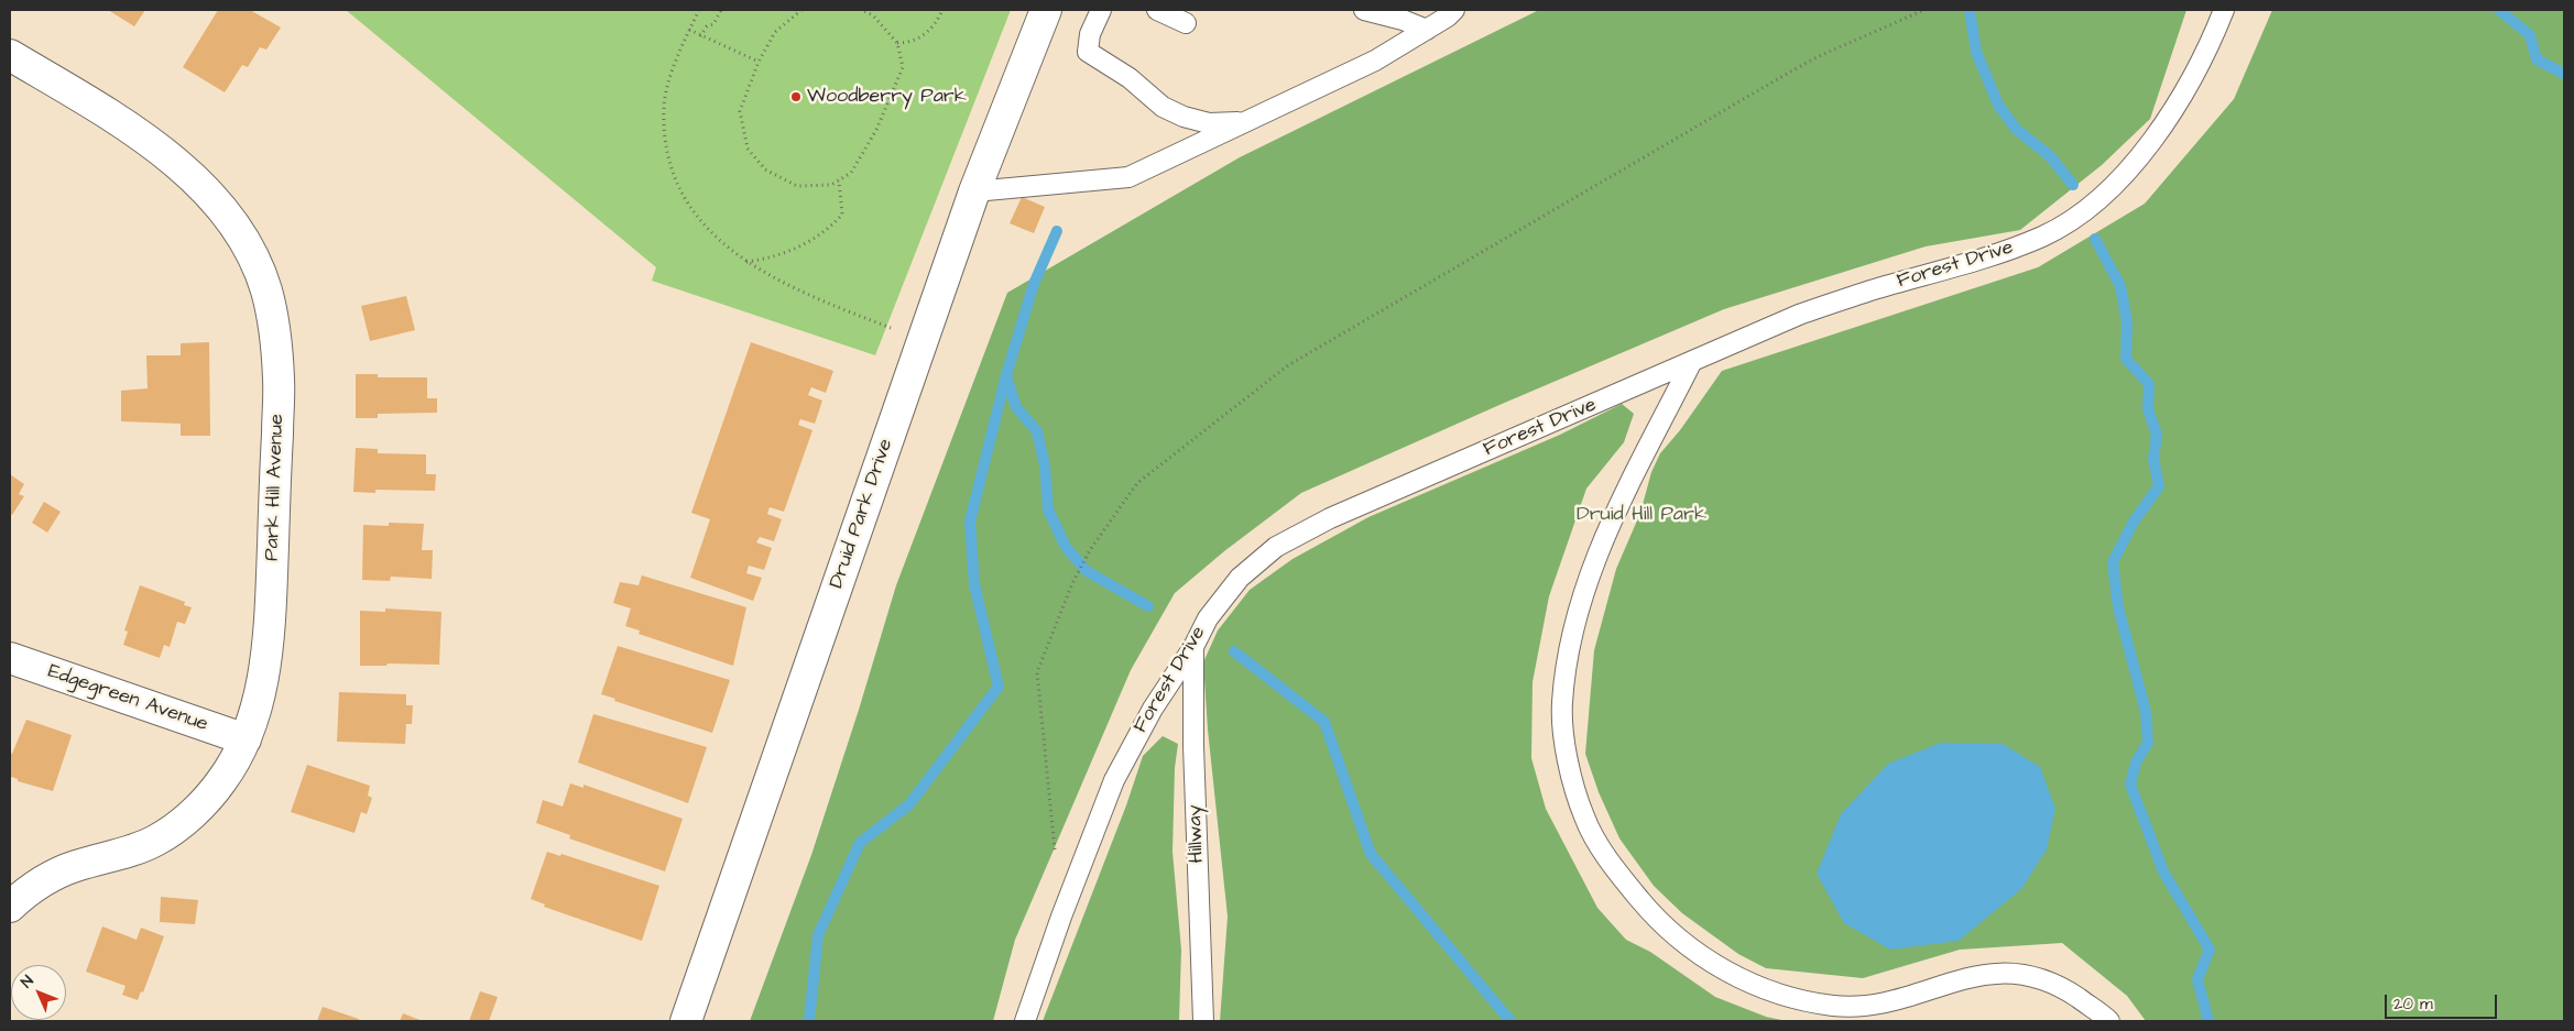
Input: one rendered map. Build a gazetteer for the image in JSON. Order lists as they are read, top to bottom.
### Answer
{
  "streets": {
    "street": ["Park Hill Avenue", "Druid Park Drive", "Edgegreen Avenue"],
    "lane": ["Forest Drive", "Hillway"]
  },
  "crossings": [
    ["Forest Drive", "Hillway"],
    ["Park Hill Avenue", "Edgegreen Avenue"]
  ],
  "parks": ["Druid Hill Park"],
  "places": ["Woodberry Park"],
  "scale_bar": "20 m",
  "north": "top left"
}
